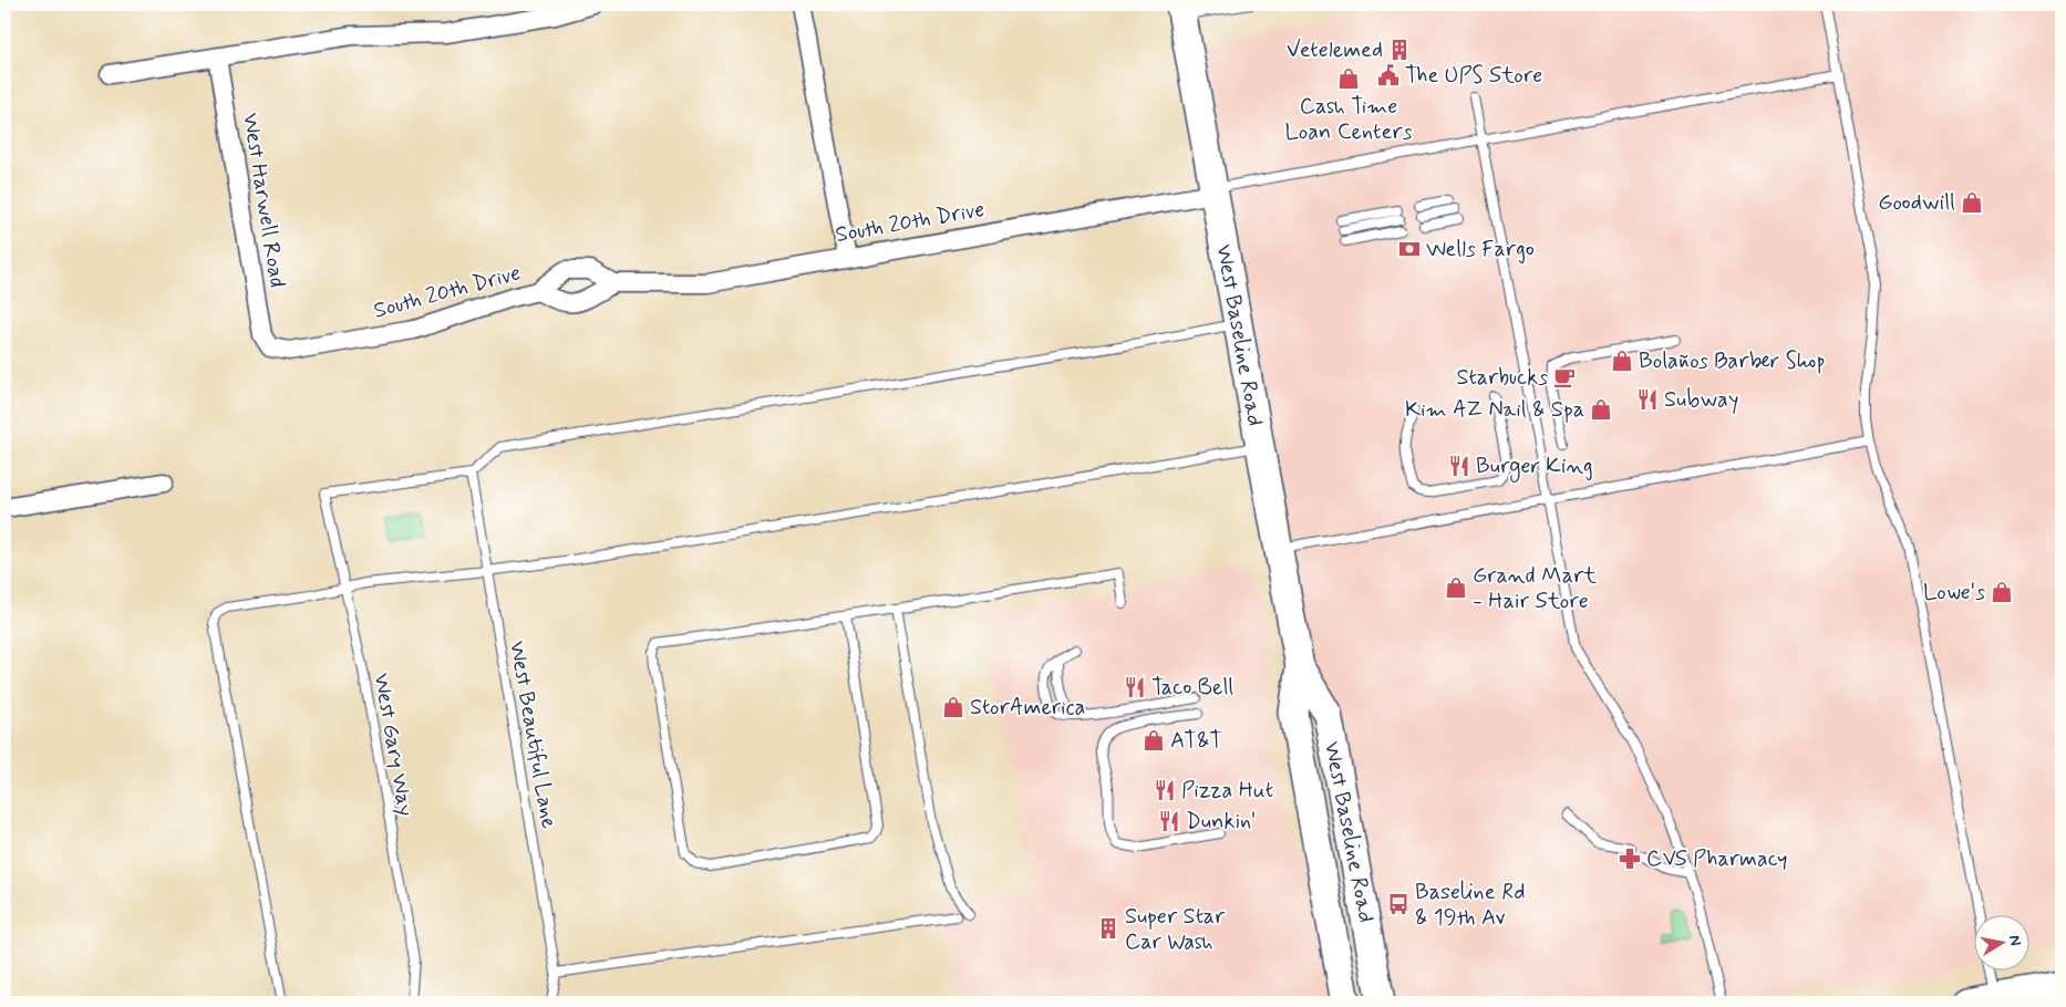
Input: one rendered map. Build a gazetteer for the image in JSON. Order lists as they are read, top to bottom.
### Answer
{
  "streets": {
    "main road": ["West Baseline Road"],
    "street": ["West Harwell Road", "South 20th Drive"],
    "lane": ["West Beautiful Lane", "West Gary Way"]
  },
  "crossings": [
    ["West Harwell Road", "South 20th Drive"],
    ["South 20th Drive", "West Baseline Road"],
    ["West Beautiful Lane", "West Gary Way"]
  ],
  "places": {
    "building": ["Vetelemed", "Super Star Car Wash"],
    "public building": ["The UPS Store"],
    "shop": [
      "Cash Time Loan Centers",
      "Goodwill",
      "Bolaños Barber Shop",
      "Kim AZ Nail & Spa",
      "Grand Mart - Hair Store",
      "Lowe's",
      "StorAmerica",
      "AT&T"
    ],
    "bank": ["Wells Fargo"],
    "cafe": ["Starbucks"],
    "restaurant": [
      "Subway",
      "Burger King",
      "Taco Bell",
      "Pizza Hut",
      "Dunkin'"
    ],
    "pharmacy": ["CVS Pharmacy"],
    "bus stop": ["Baseline Rd & 19th Av"]
  },
  "north": "right"
}
